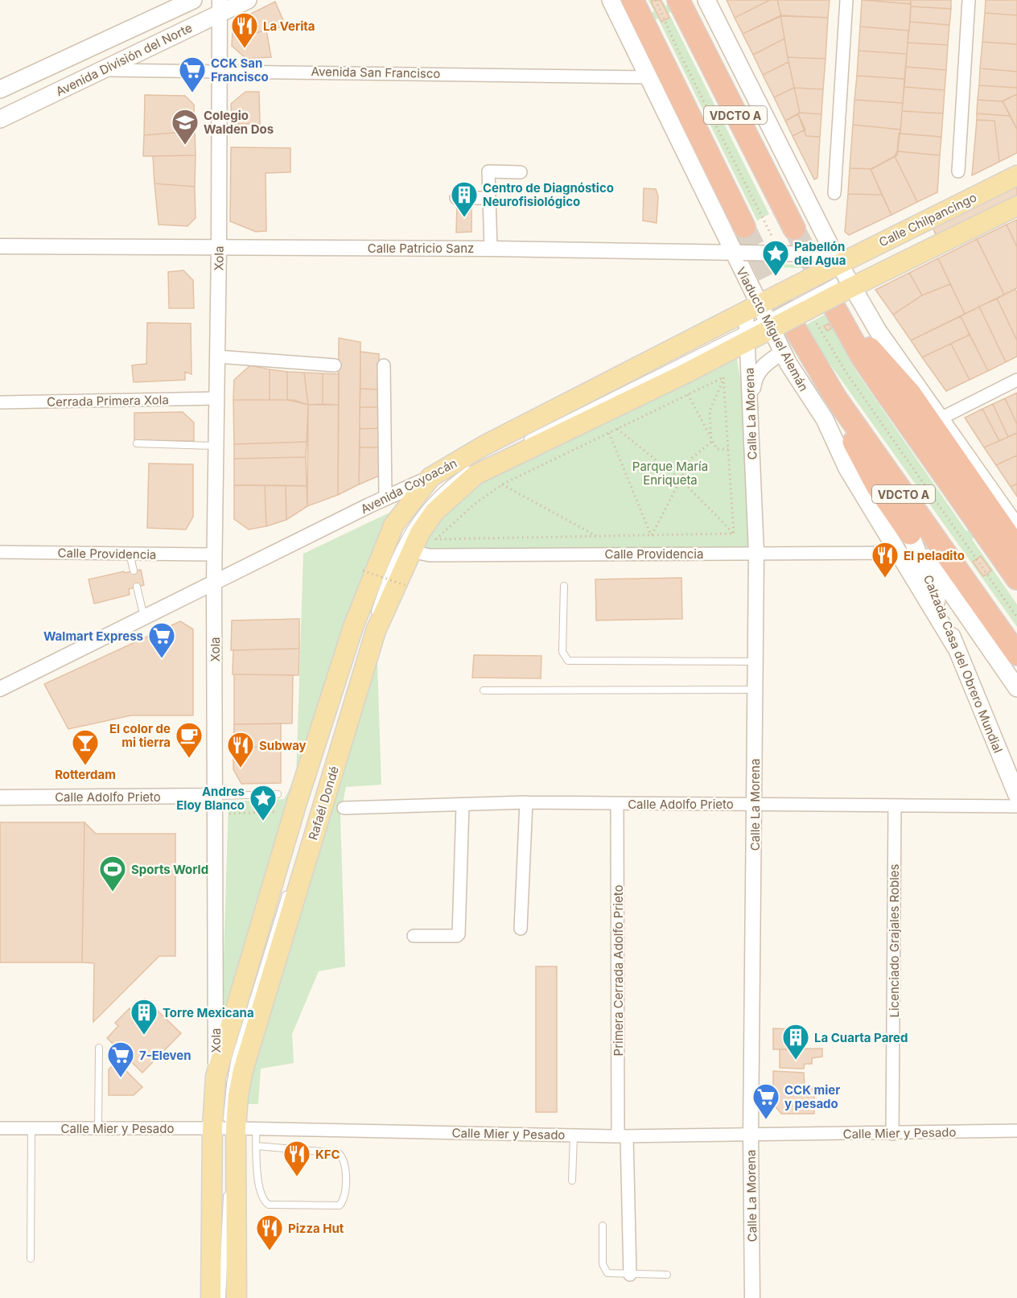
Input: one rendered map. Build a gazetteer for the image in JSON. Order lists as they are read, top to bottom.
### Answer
{
  "streets": {
    "highway": ["VDCTO A", "Viaducto Miguel Alemán"],
    "main road": [
      "Avenida División del Norte",
      "Calle Chilpancingo",
      "Xola",
      "Avenida Coyoacán",
      "Calzada Casa del Obrero Mundial",
      "Rafaél Dondé"
    ],
    "street": [
      "Avenida San Francisco",
      "Calle Patricio Sanz",
      "Cerrada Primera Xola",
      "Calle La Morena",
      "Calle Providencia",
      "Calle Adolfo Prieto",
      "Licenciado Grajales Robles",
      "Primera Cerrada Adolfo Prieto",
      "Calle Mier y Pesado"
    ]
  },
  "crossings": [
    ["Avenida División del Norte", "Avenida San Francisco"],
    ["Avenida División del Norte", "Xola"],
    ["Avenida San Francisco", "Xola"],
    ["Avenida San Francisco", "Viaducto Miguel Alemán"],
    ["VDCTO A", "Calle Chilpancingo"],
    ["VDCTO A", "Calle Patricio Sanz"],
    ["VDCTO A", "Avenida Coyoacán"],
    ["Calle Chilpancingo", "Calle Patricio Sanz"],
    ["Calle Chilpancingo", "Avenida Coyoacán"],
    ["Calle Patricio Sanz", "Xola"],
    ["Calle Patricio Sanz", "Viaducto Miguel Alemán"],
    ["Calle Patricio Sanz", "Avenida Coyoacán"],
    ["Xola", "Cerrada Primera Xola"],
    ["Xola", "Avenida Coyoacán"],
    ["Xola", "Calle Providencia"],
    ["Xola", "Calle Adolfo Prieto"],
    ["Xola", "Rafaél Dondé"],
    ["Xola", "Calle Mier y Pesado"],
    ["Viaducto Miguel Alemán", "Calle La Morena"],
    ["Viaducto Miguel Alemán", "Avenida Coyoacán"],
    ["Viaducto Miguel Alemán", "Calle Providencia"],
    ["Viaducto Miguel Alemán", "Calzada Casa del Obrero Mundial"],
    ["Calle La Morena", "Avenida Coyoacán"],
    ["Calle La Morena", "Calle Providencia"],
    ["Calle La Morena", "Calle Adolfo Prieto"],
    ["Calle La Morena", "Calle Mier y Pesado"],
    ["Avenida Coyoacán", "Rafaél Dondé"],
    ["Calle Providencia", "Rafaél Dondé"],
    ["Calle Adolfo Prieto", "Licenciado Grajales Robles"],
    ["Calle Adolfo Prieto", "Primera Cerrada Adolfo Prieto"],
    ["Rafaél Dondé", "Calle Mier y Pesado"],
    ["Licenciado Grajales Robles", "Calle Mier y Pesado"],
    ["Primera Cerrada Adolfo Prieto", "Calle Mier y Pesado"]
  ],
  "parks": ["Parque María Enriqueta"],
  "places": {
    "restaurant": [
      "La Verita",
      "El peladito",
      "Subway",
      "KFC",
      "Pizza Hut"
    ],
    "supermarket": [
      "CCK San Francisco",
      "Walmart Express",
      "7-Eleven",
      "CCK mier y pesado"
    ],
    "school or university": ["Colegio Walden Dos"],
    "building": ["Centro de Diagnóstico Neurofisiológico", "Torre Mexicana", "La Cuarta Pared"],
    "place": ["Pabellón del Agua", "Andres Eloy Blanco"],
    "cafe": ["El color de mi tierra"],
    "bar": ["Rotterdam"],
    "sports": ["Sports World"]
  }
}
